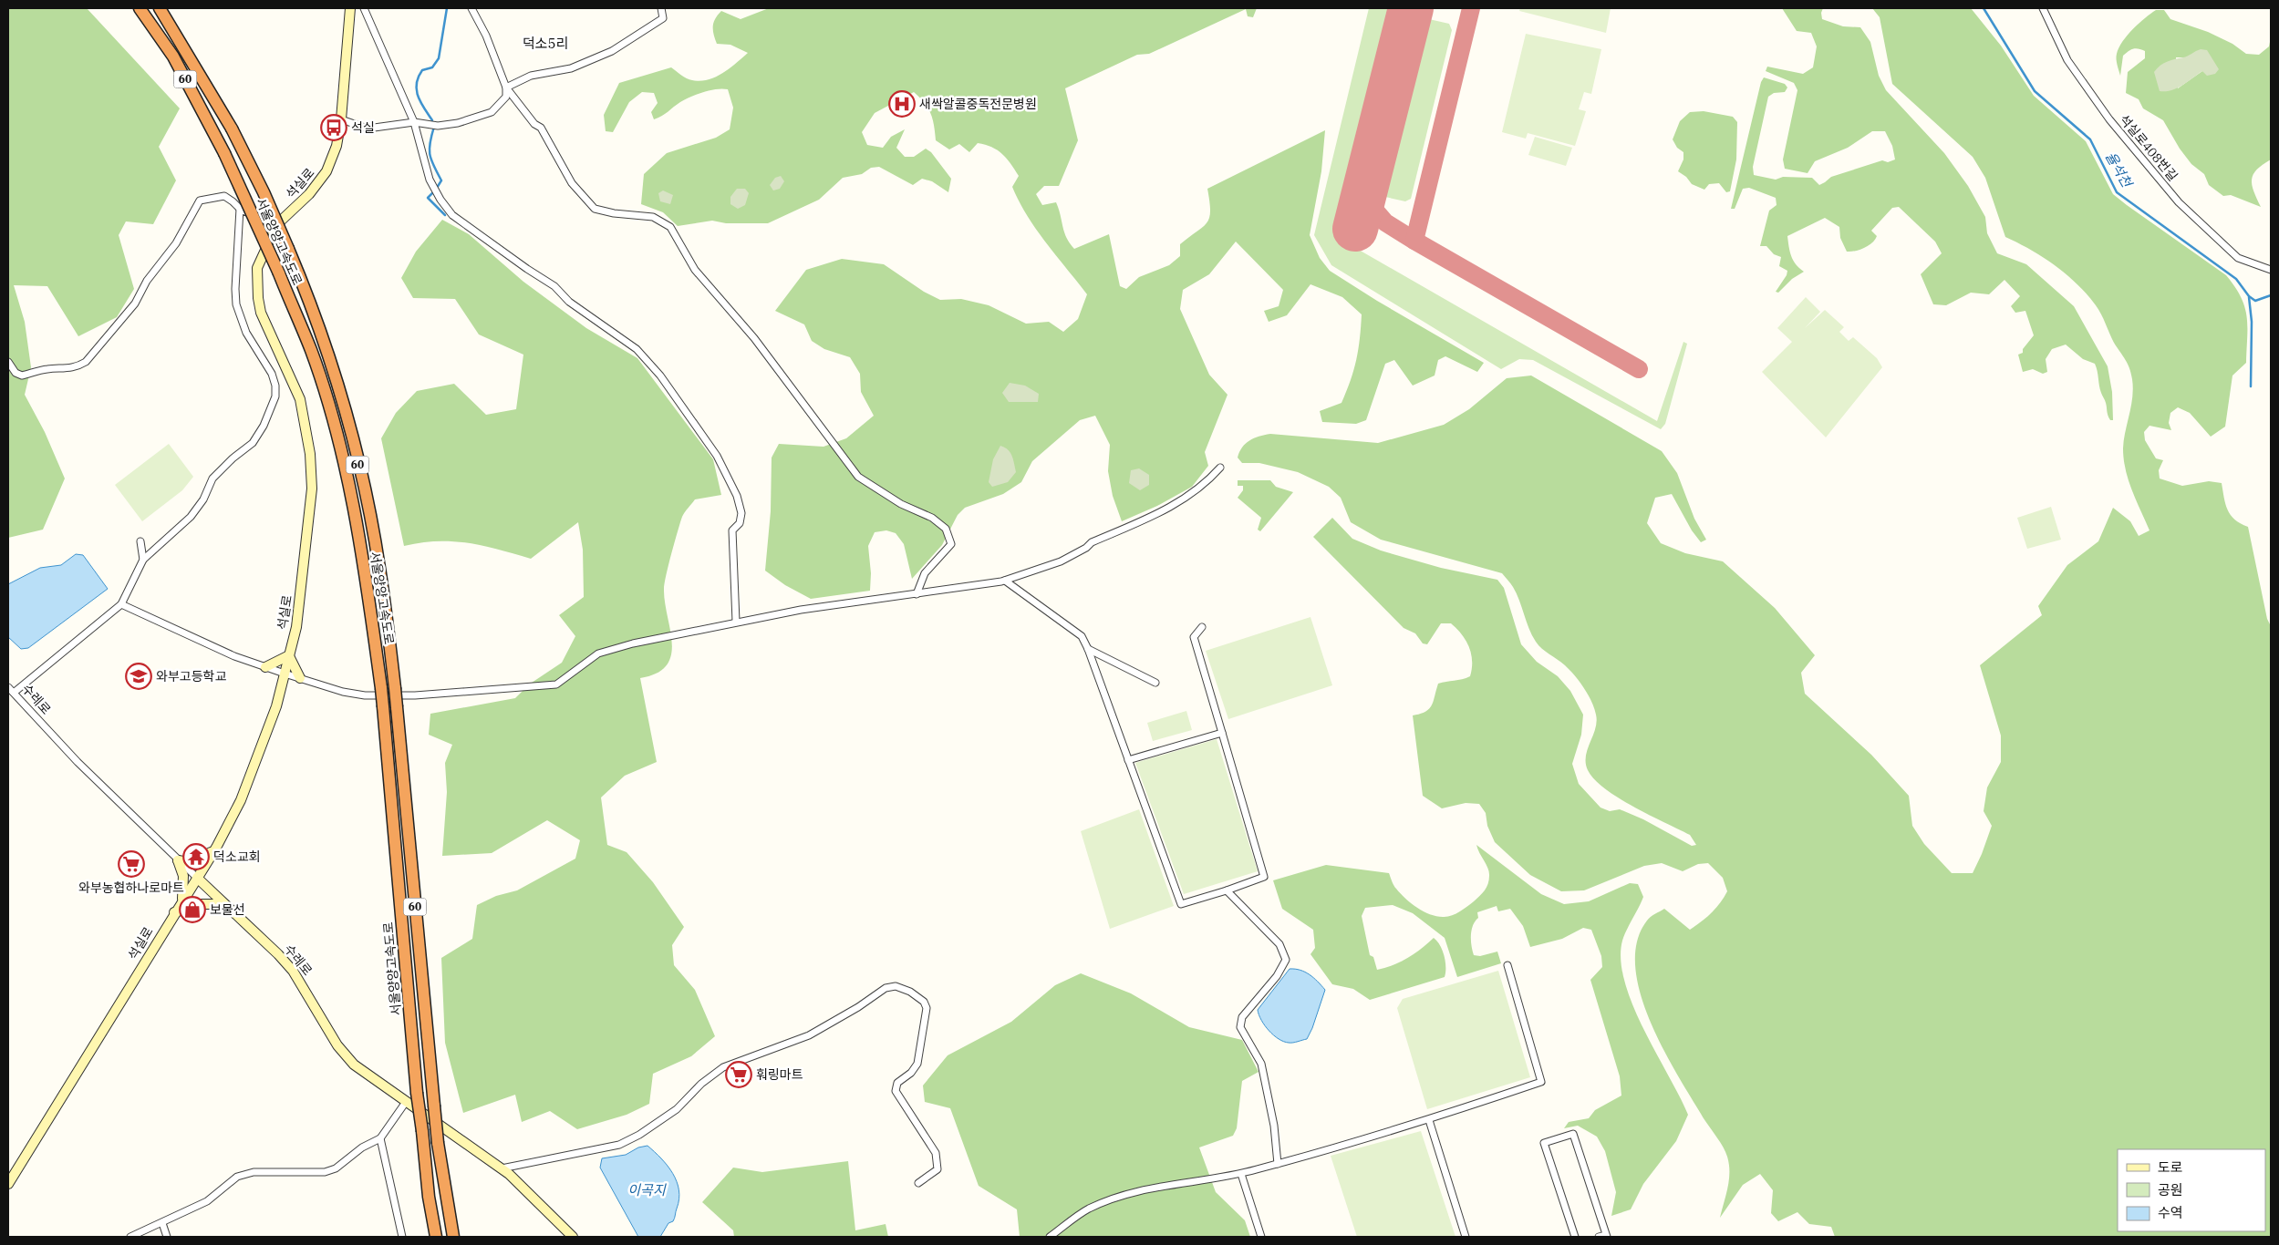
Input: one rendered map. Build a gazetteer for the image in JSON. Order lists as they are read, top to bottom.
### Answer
{
  "streets": {
    "highway": ["60", "서울양양고속도로"],
    "main road": ["석실로", "수레로"],
    "street": ["석실로408번길"]
  },
  "crossings": [
    ["석실로", "수레로"]
  ],
  "districts": ["덕소5리"],
  "water": ["율석천", "이곡지"],
  "places": {
    "hospital": ["새싹알콜중독전문병원"],
    "bus stop": ["석실"],
    "school or university": ["와부고등학교"],
    "temple": ["덕소교회"],
    "supermarket": ["와부농협하나로마트", "훠링마트"],
    "shop": ["보물선"]
  },
  "legend": ["도로", "공원", "수역"]
}
